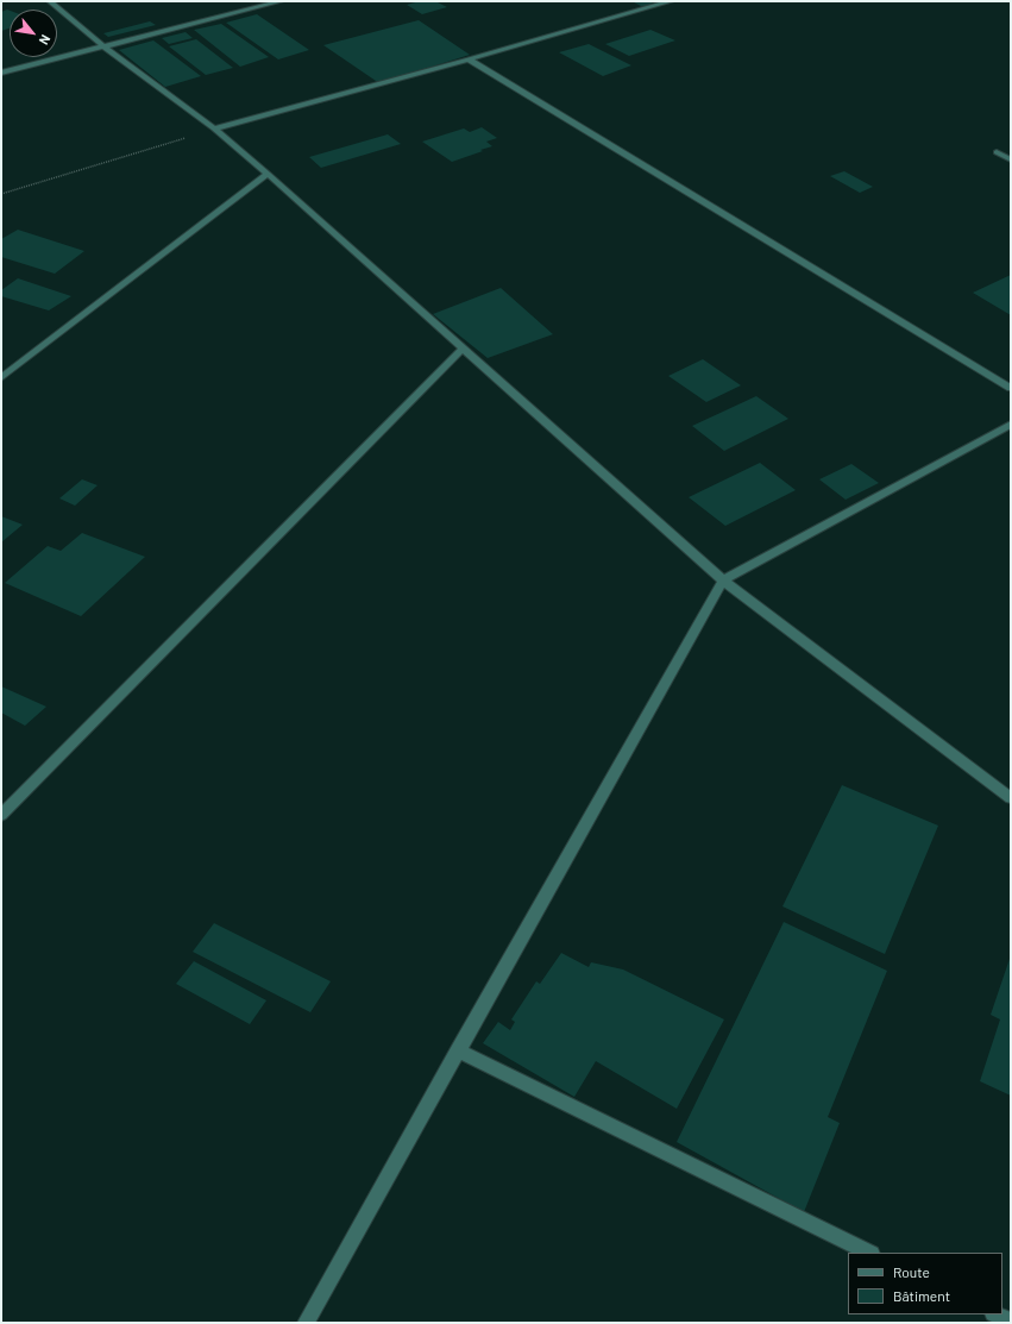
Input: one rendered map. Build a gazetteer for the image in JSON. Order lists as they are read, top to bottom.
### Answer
{
  "legend": ["Route", "Bâtiment"],
  "north": "bottom right"
}
